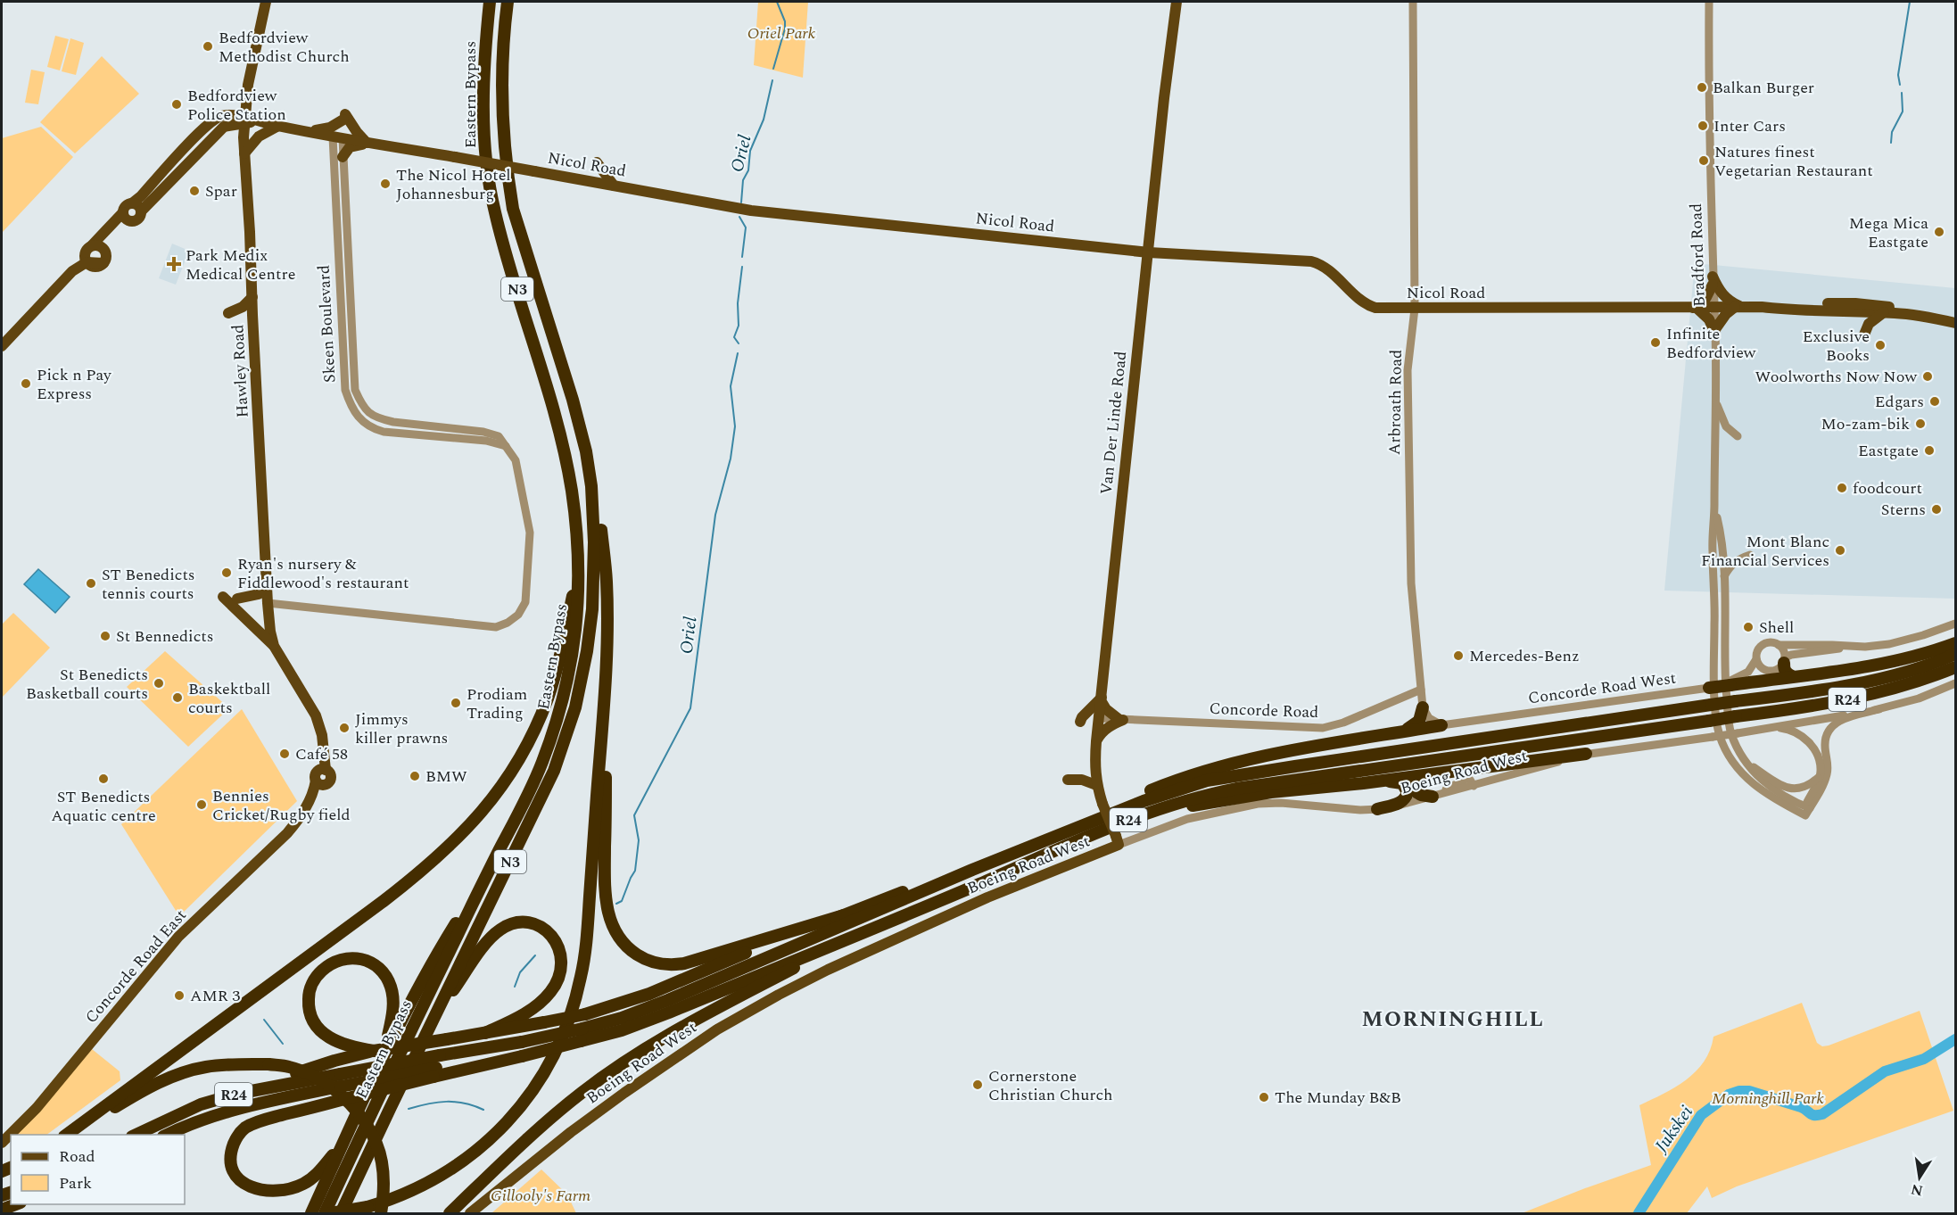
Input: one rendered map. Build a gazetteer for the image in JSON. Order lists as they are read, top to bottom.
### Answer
{
  "streets": {
    "highway": ["Eastern Bypass", "N3", "R24"],
    "main road": [
      "Nicol Road",
      "Hawley Road",
      "Van Der Linde Road",
      "Boeing Road West",
      "Concorde Road East"
    ],
    "street": [
      "Bradford Road",
      "Skeen Boulevard",
      "Arbroath Road",
      "Concorde Road West",
      "Concorde Road"
    ]
  },
  "crossings": [
    ["Nicol Road", "Bradford Road"],
    ["Nicol Road", "Skeen Boulevard"],
    ["Nicol Road", "Hawley Road"],
    ["Nicol Road", "Arbroath Road"],
    ["Nicol Road", "Van Der Linde Road"],
    ["Skeen Boulevard", "Hawley Road"],
    ["Skeen Boulevard", "Concorde Road East"],
    ["Hawley Road", "Concorde Road East"],
    ["Arbroath Road", "Concorde Road"],
    ["Van Der Linde Road", "Concorde Road"],
    ["Van Der Linde Road", "Boeing Road West"]
  ],
  "districts": ["MORNINGHILL"],
  "water": ["Oriel", "Jukskei"],
  "parks": ["Oriel Park", "Morninghill Park", "Gillooly's Farm"],
  "places": {
    "other": [
      "Bedfordview Methodist Church",
      "Balkan Burger",
      "Bedfordview Police Station",
      "Inter Cars",
      "Natures finest Vegetarian Restaurant",
      "The Nicol Hotel Johannesburg",
      "Spar",
      "Mega Mica Eastgate",
      "Infinite Bedfordview",
      "Exclusive Books",
      "Woolworths Now Now",
      "Pick n Pay Express",
      "Edgars",
      "Mo-zam-bik",
      "Eastgate",
      "foodcourt",
      "Sterns",
      "Mont Blanc Financial Services",
      "Ryan's nursery & Fiddlewood's restaurant",
      "ST Benedicts tennis courts",
      "Shell",
      "St Bennedicts",
      "Mercedes-Benz",
      "St Benedicts Basketball courts",
      "Baskektball courts",
      "Prodiam Trading",
      "Jimmys killer prawns",
      "Café 58",
      "BMW",
      "ST Benedicts Aquatic centre",
      "Bennies Cricket/Rugby field",
      "AMR 3",
      "Cornerstone Christian Church",
      "The Munday B&B"
    ],
    "health": ["Park Medix Medical Centre"]
  },
  "legend": ["Road", "Park"],
  "north": "bottom"
}
